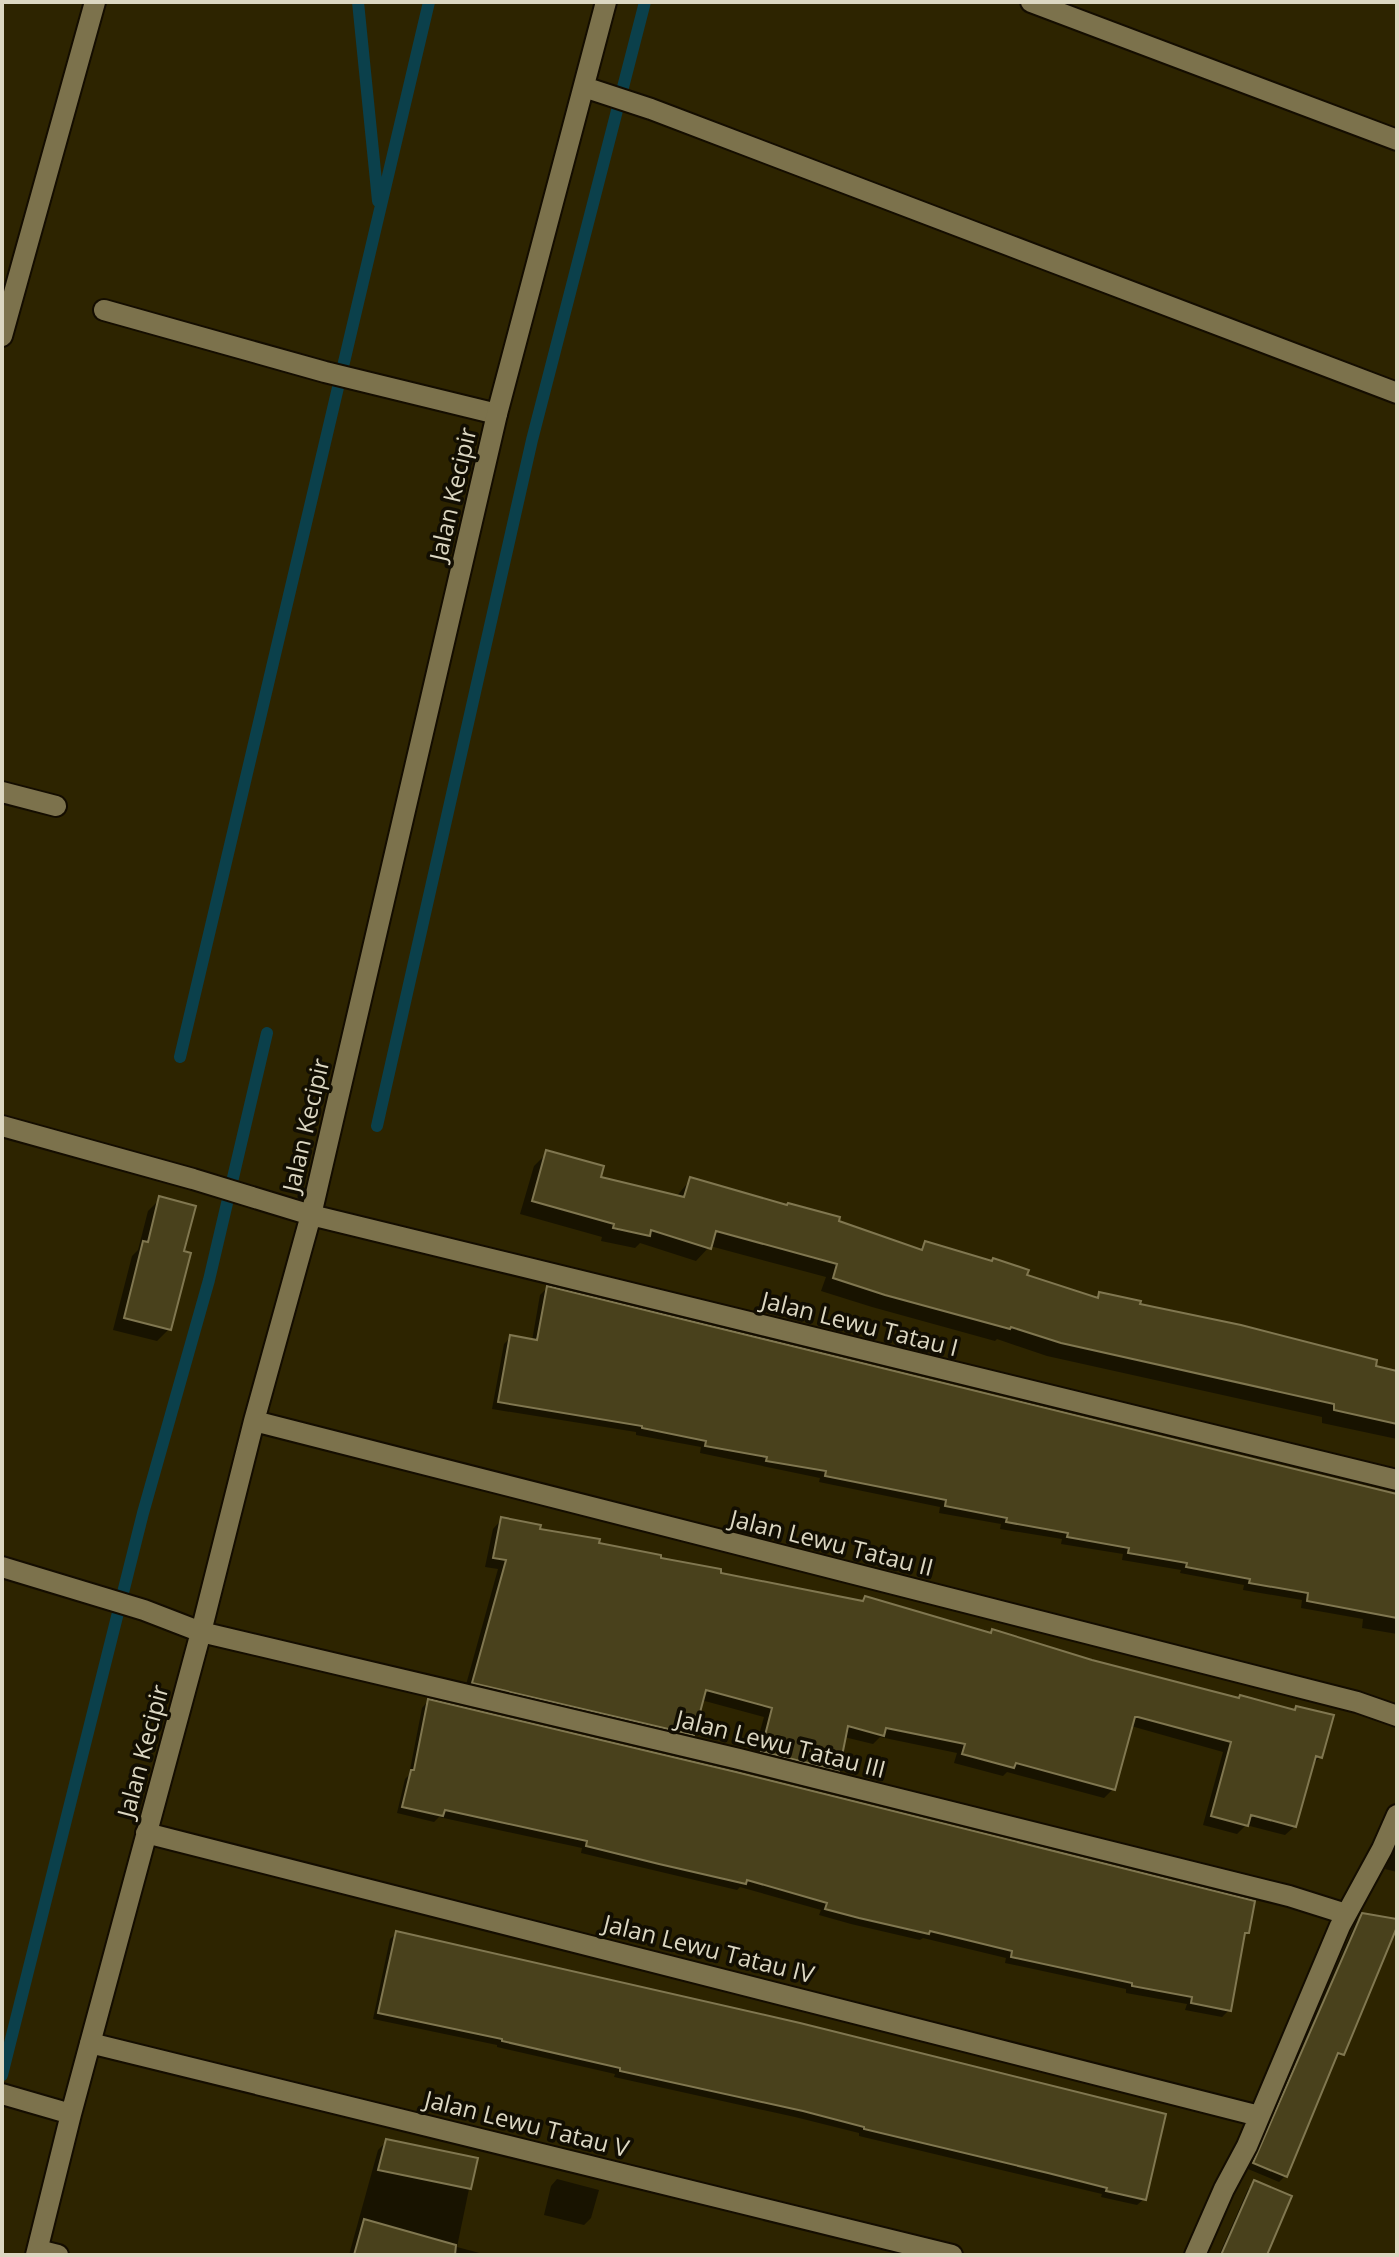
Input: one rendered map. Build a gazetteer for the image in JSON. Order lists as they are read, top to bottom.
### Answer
{
  "streets": {
    "street": [
      "Jalan Kecipir",
      "Jalan Lewu Tatau I",
      "Jalan Lewu Tatau II",
      "Jalan Lewu Tatau III",
      "Jalan Lewu Tatau IV",
      "Jalan Lewu Tatau V"
    ]
  },
  "crossings": [
    ["Jalan Kecipir", "Jalan Lewu Tatau I"],
    ["Jalan Kecipir", "Jalan Lewu Tatau II"],
    ["Jalan Kecipir", "Jalan Lewu Tatau III"],
    ["Jalan Kecipir", "Jalan Lewu Tatau IV"],
    ["Jalan Kecipir", "Jalan Lewu Tatau V"]
  ]
}
